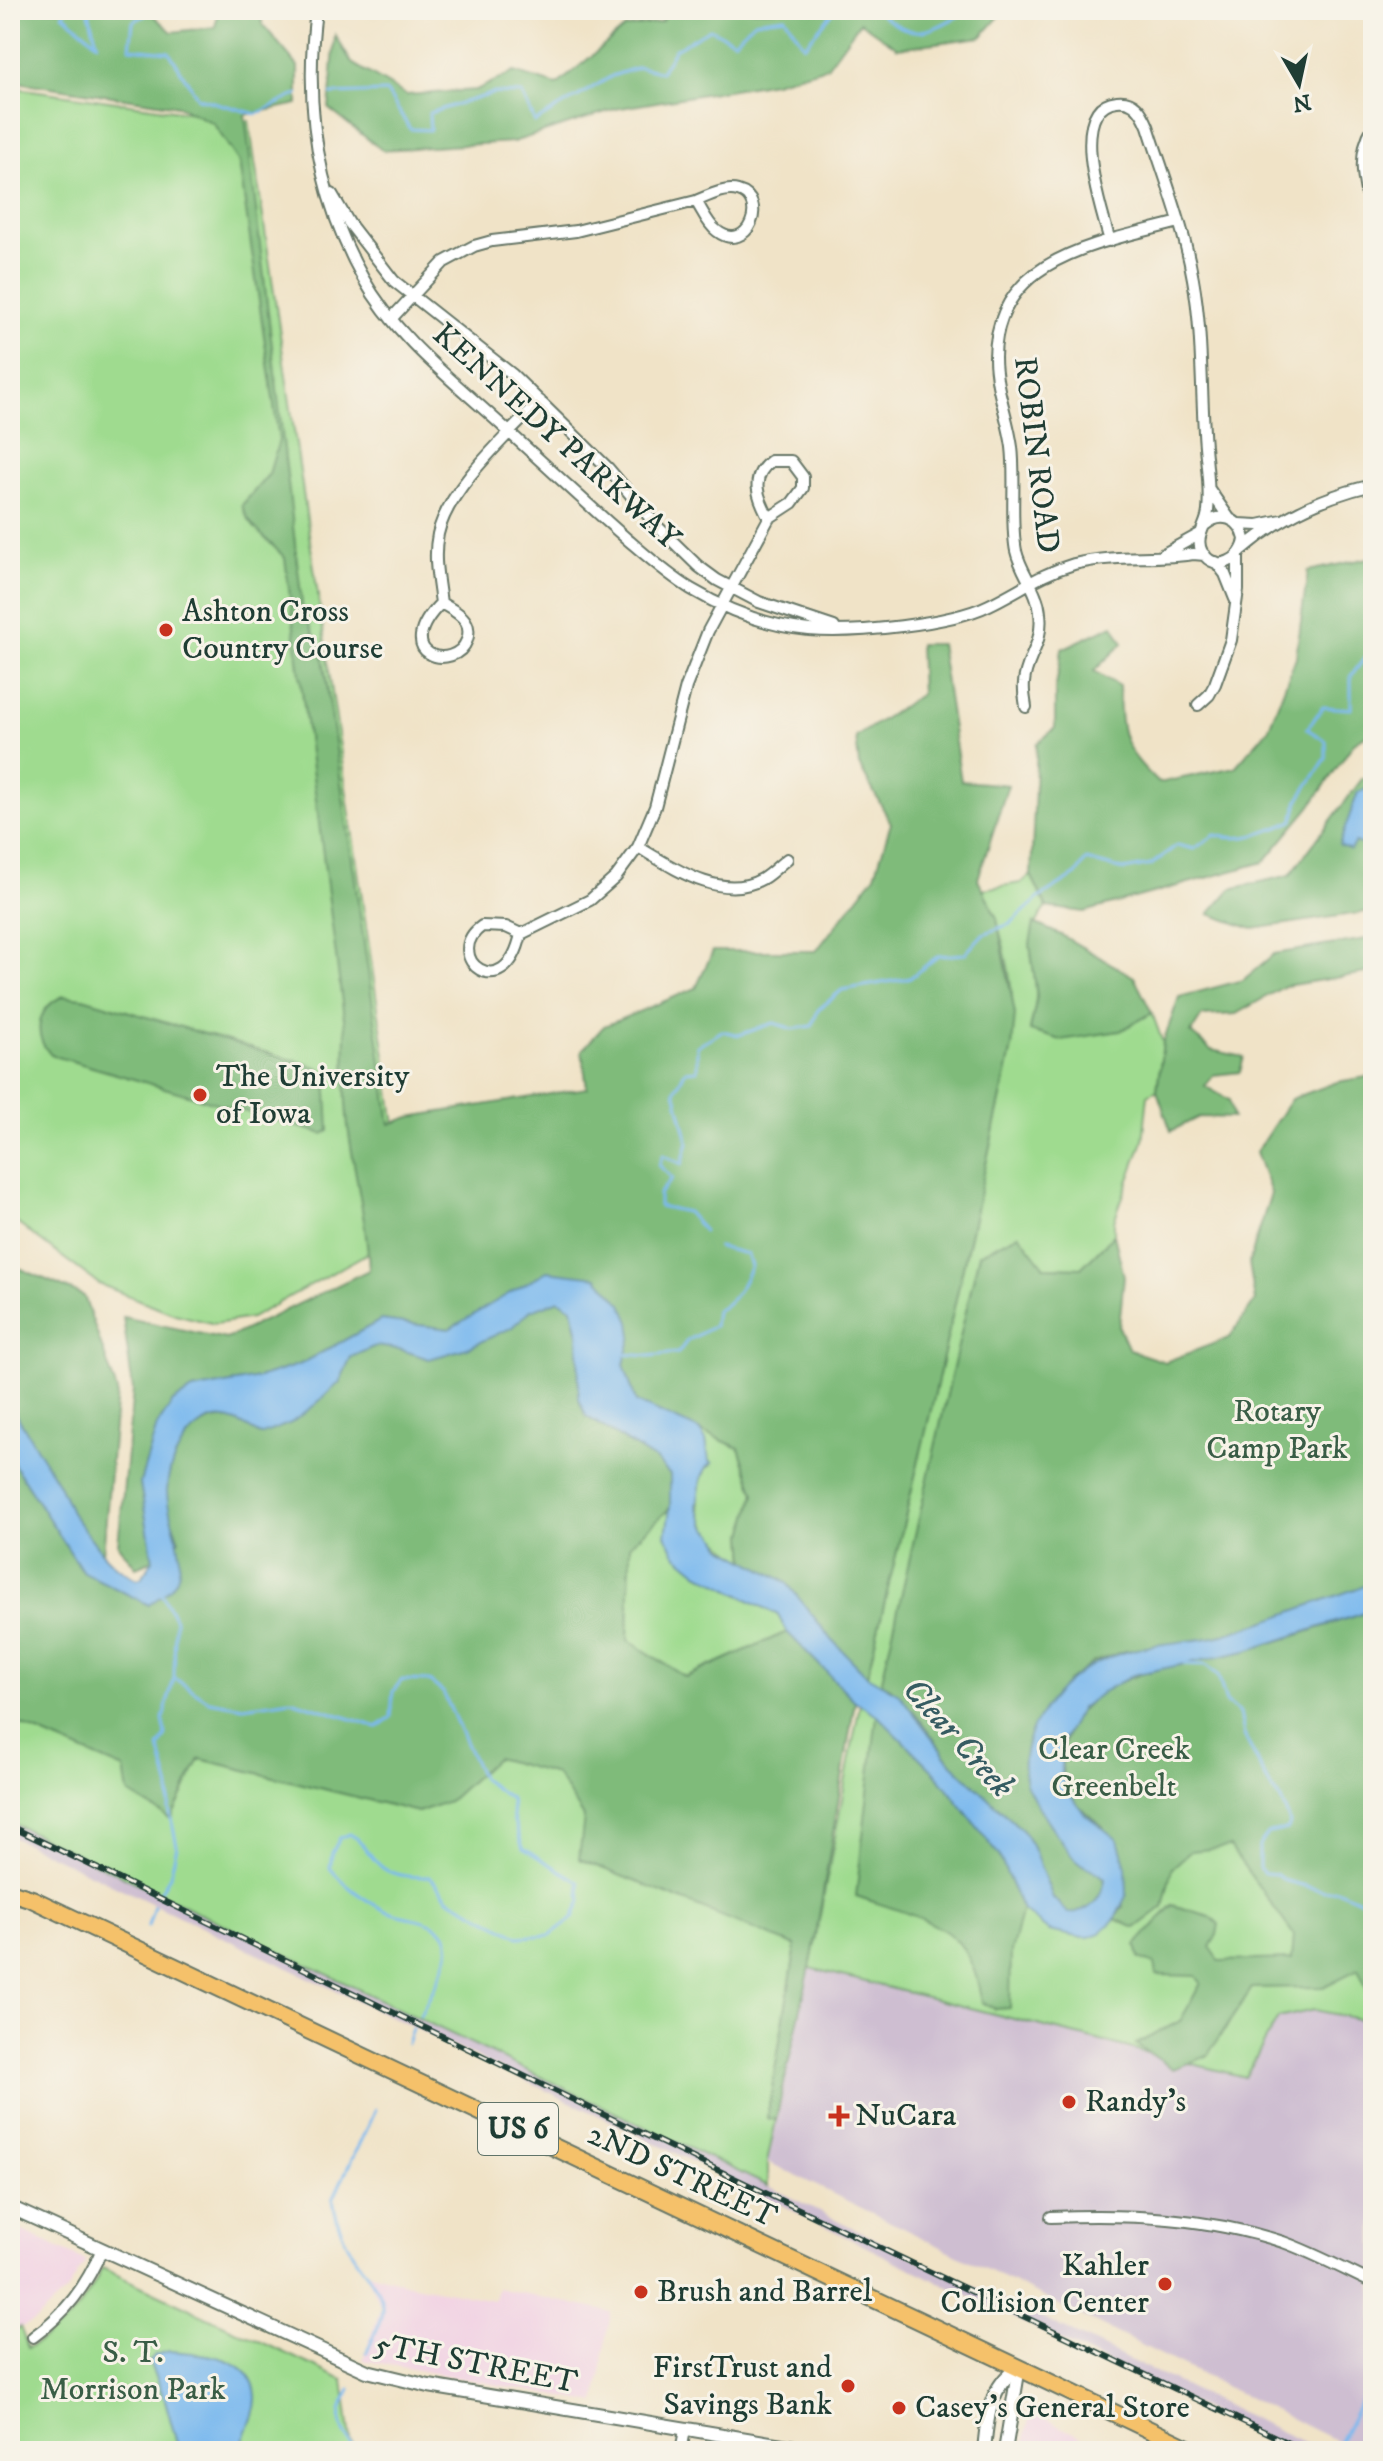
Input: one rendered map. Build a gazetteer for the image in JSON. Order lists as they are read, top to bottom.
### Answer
{
  "streets": {
    "main road": ["US 6", "2ND STREET"],
    "street": ["KENNEDY PARKWAY", "ROBIN ROAD", "5TH STREET"]
  },
  "crossings": [
    ["KENNEDY PARKWAY", "ROBIN ROAD"]
  ],
  "water": ["Clear Creek"],
  "parks": ["Rotary Camp Park", "Clear Creek Greenbelt", "S. T. Morrison Park"],
  "places": {
    "other": [
      "Ashton Cross Country Course",
      "The University of Iowa",
      "Randy's",
      "Kahler Collision Center",
      "Brush and Barrel",
      "FirstTrust and Savings Bank",
      "Casey's General Store"
    ],
    "health": ["NuCara"]
  },
  "north": "bottom"
}
